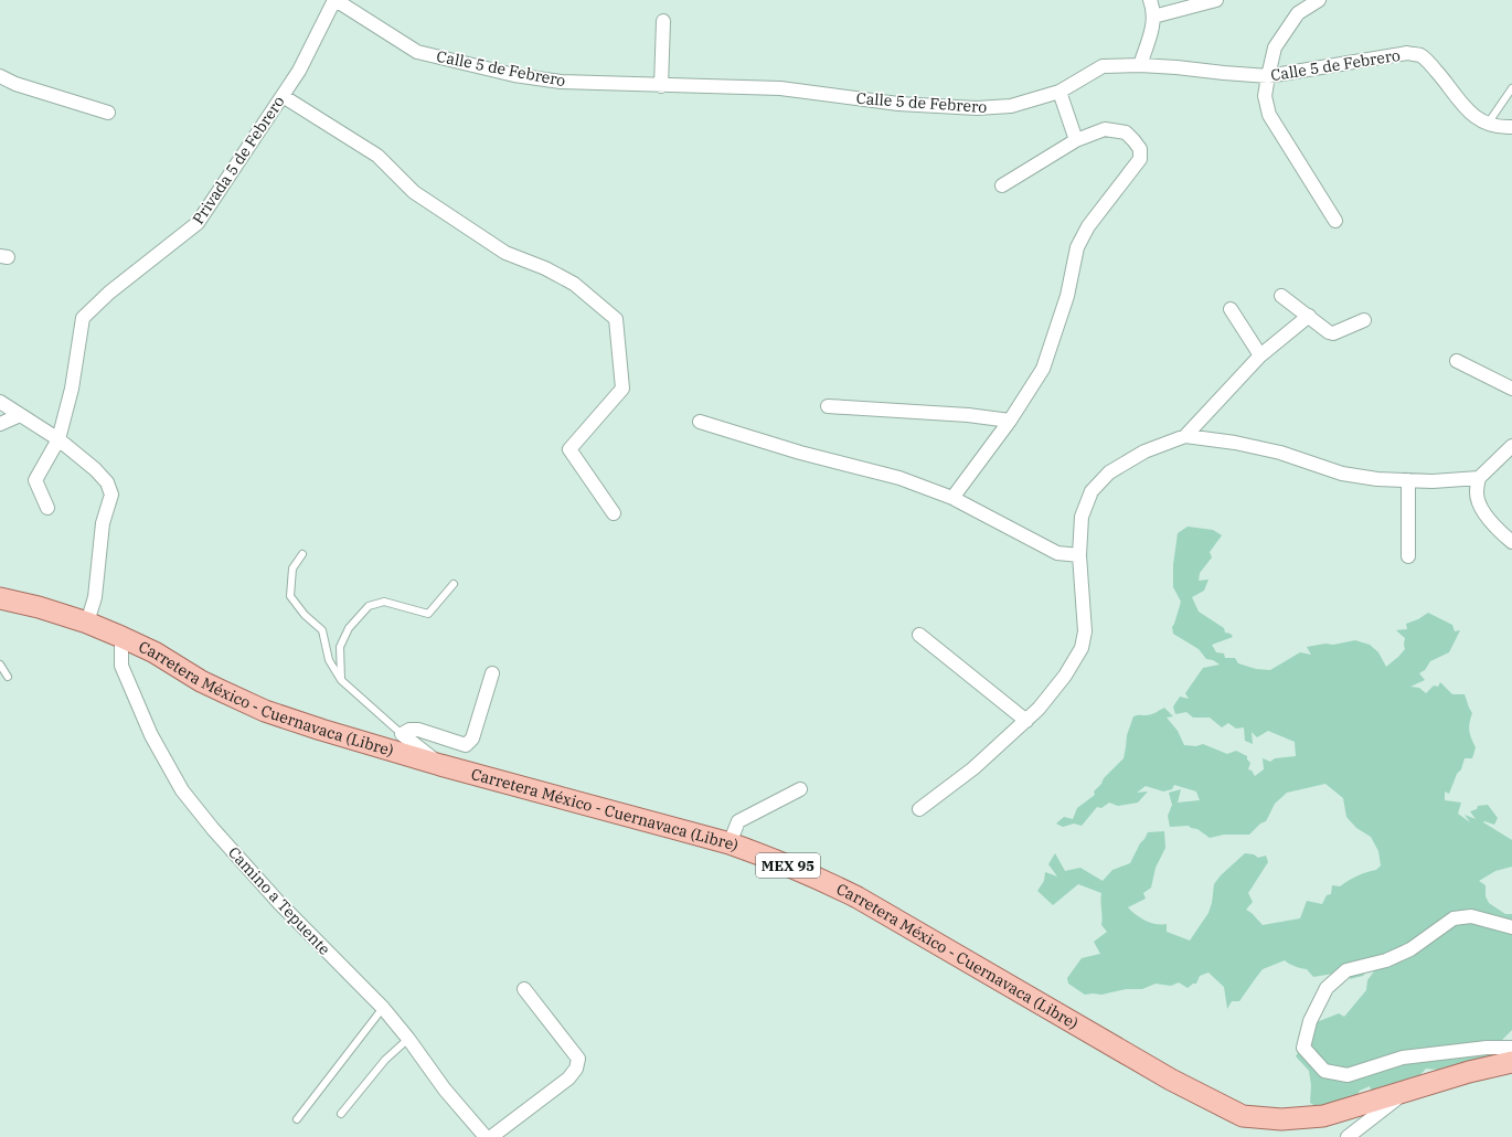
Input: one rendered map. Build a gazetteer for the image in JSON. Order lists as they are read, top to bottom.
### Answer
{
  "streets": {
    "main road": ["Carretera México - Cuernavaca (Libre)", "MEX 95"],
    "street": ["Calle 5 de Febrero", "Privada 5 de Febrero", "Camino a Tepuente"]
  },
  "crossings": [
    ["Calle 5 de Febrero", "Privada 5 de Febrero"],
    ["Carretera México - Cuernavaca (Libre)", "Camino a Tepuente"]
  ]
}
